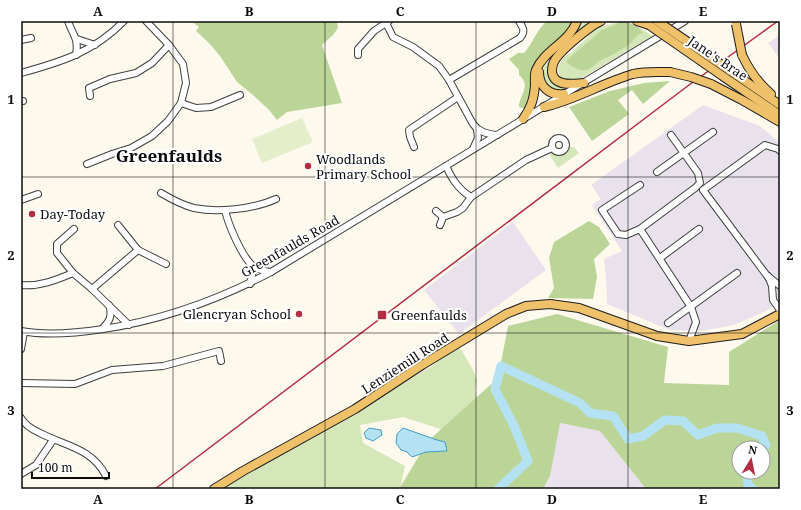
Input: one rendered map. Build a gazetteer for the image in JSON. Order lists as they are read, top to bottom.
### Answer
{
  "streets": {
    "main road": ["Jane's Brae", "Lenziemill Road"],
    "street": ["Greenfaulds Road"]
  },
  "districts": ["Greenfaulds"],
  "places": {
    "other": ["Woodlands Primary School", "Day-Today", "Glencryan School"],
    "transit": ["Greenfaulds"]
  },
  "scale_bar": "100 m",
  "north": "top",
  "grid": {
    "columns": [
      "A",
      "B",
      "C",
      "D",
      "E"
    ],
    "rows": ["1", "2", "3"]
  }
}
